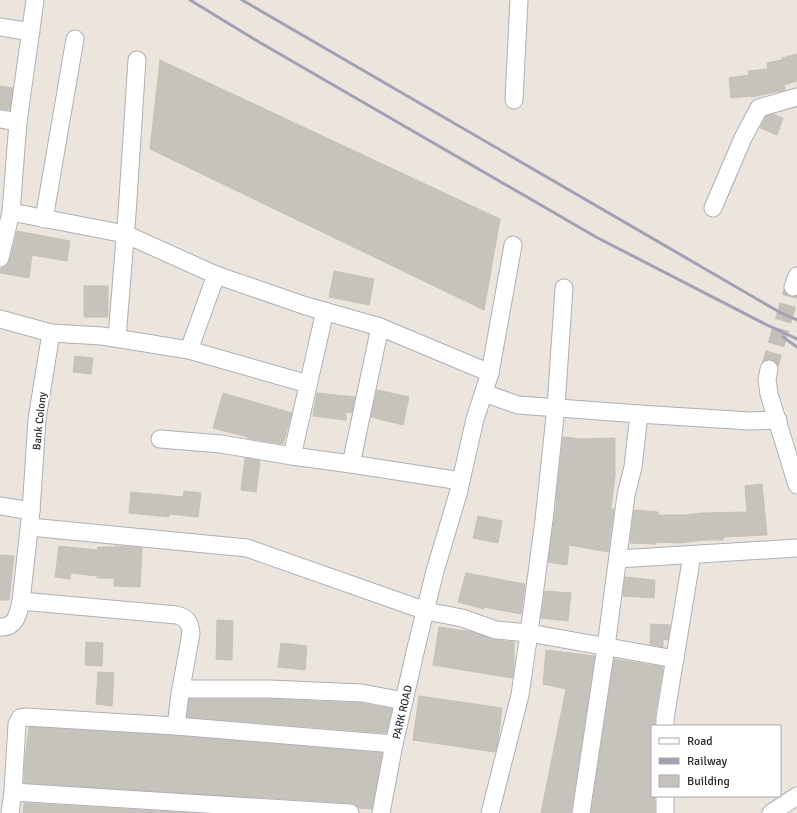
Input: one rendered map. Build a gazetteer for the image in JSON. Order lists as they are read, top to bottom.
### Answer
{
  "streets": {
    "street": ["Bank Colony", "PARK ROAD"]
  },
  "legend": ["Road", "Railway", "Building"]
}
